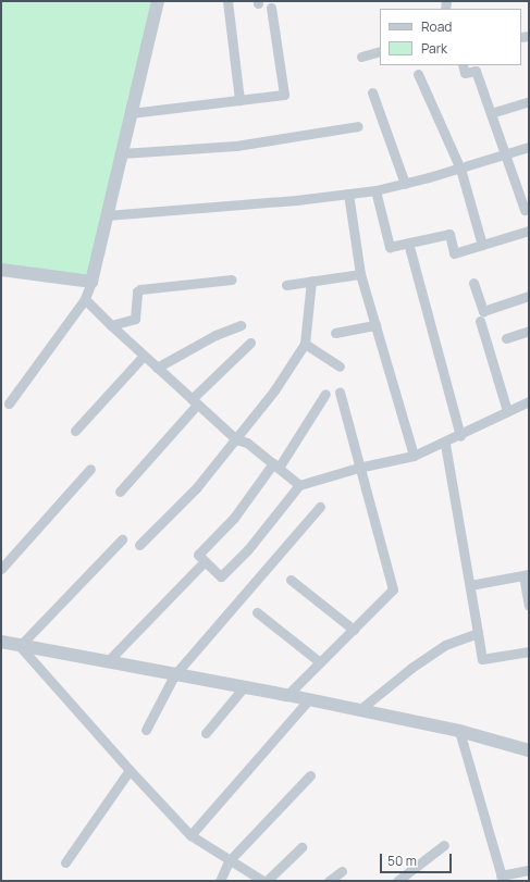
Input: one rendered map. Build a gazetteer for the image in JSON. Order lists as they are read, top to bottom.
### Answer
{
  "legend": ["Road", "Park"],
  "scale_bar": "50 m"
}
